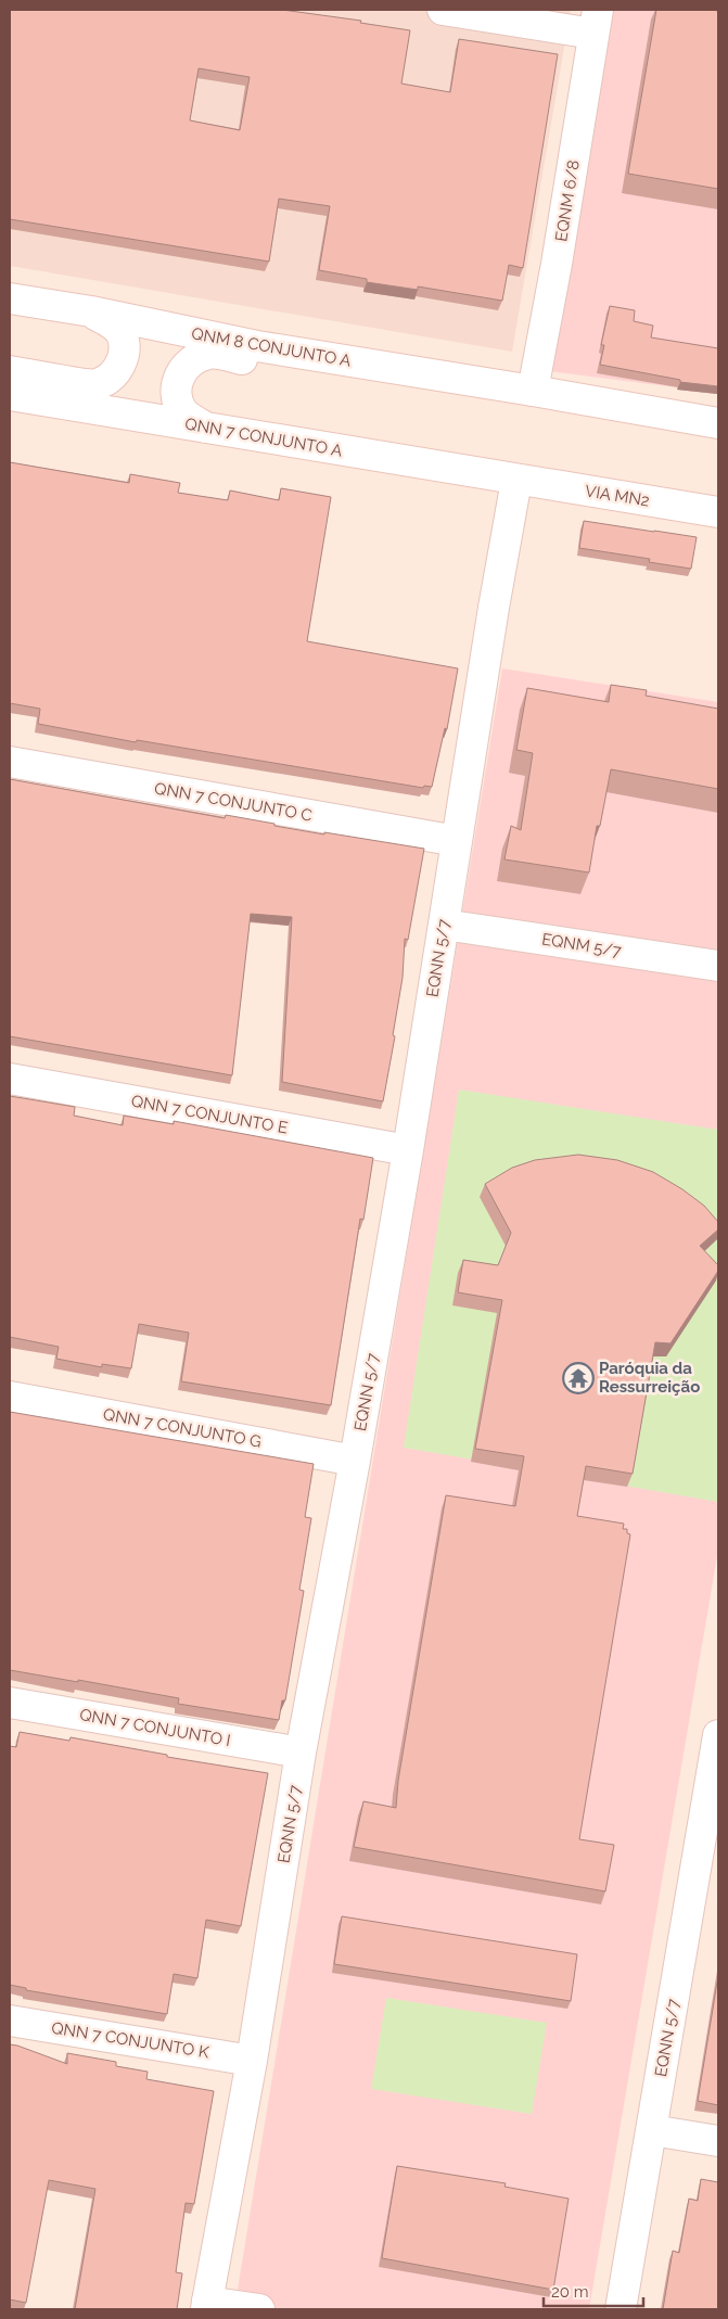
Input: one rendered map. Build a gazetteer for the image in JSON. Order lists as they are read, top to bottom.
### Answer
{
  "streets": {
    "street": [
      "EQNM 6/8",
      "QNM 8 CONJUNTO A",
      "QNN 7 CONJUNTO A",
      "VIA MN2",
      "QNN 7 CONJUNTO C",
      "EQNM 5/7",
      "EQNN 5/7",
      "QNN 7 CONJUNTO E",
      "QNN 7 CONJUNTO G",
      "QNN 7 CONJUNTO I",
      "QNN 7 CONJUNTO K"
    ]
  },
  "crossings": [
    ["EQNM 6/8", "QNM 8 CONJUNTO A"],
    ["QNN 7 CONJUNTO A", "VIA MN2"],
    ["QNN 7 CONJUNTO A", "EQNN 5/7"],
    ["VIA MN2", "EQNN 5/7"],
    ["QNN 7 CONJUNTO C", "EQNN 5/7"],
    ["EQNM 5/7", "EQNN 5/7"],
    ["EQNN 5/7", "QNN 7 CONJUNTO E"],
    ["EQNN 5/7", "QNN 7 CONJUNTO G"],
    ["EQNN 5/7", "QNN 7 CONJUNTO I"],
    ["EQNN 5/7", "QNN 7 CONJUNTO K"]
  ],
  "places": {
    "temple": ["Paróquia da Ressurreição"]
  },
  "scale_bar": "20 m"
}
